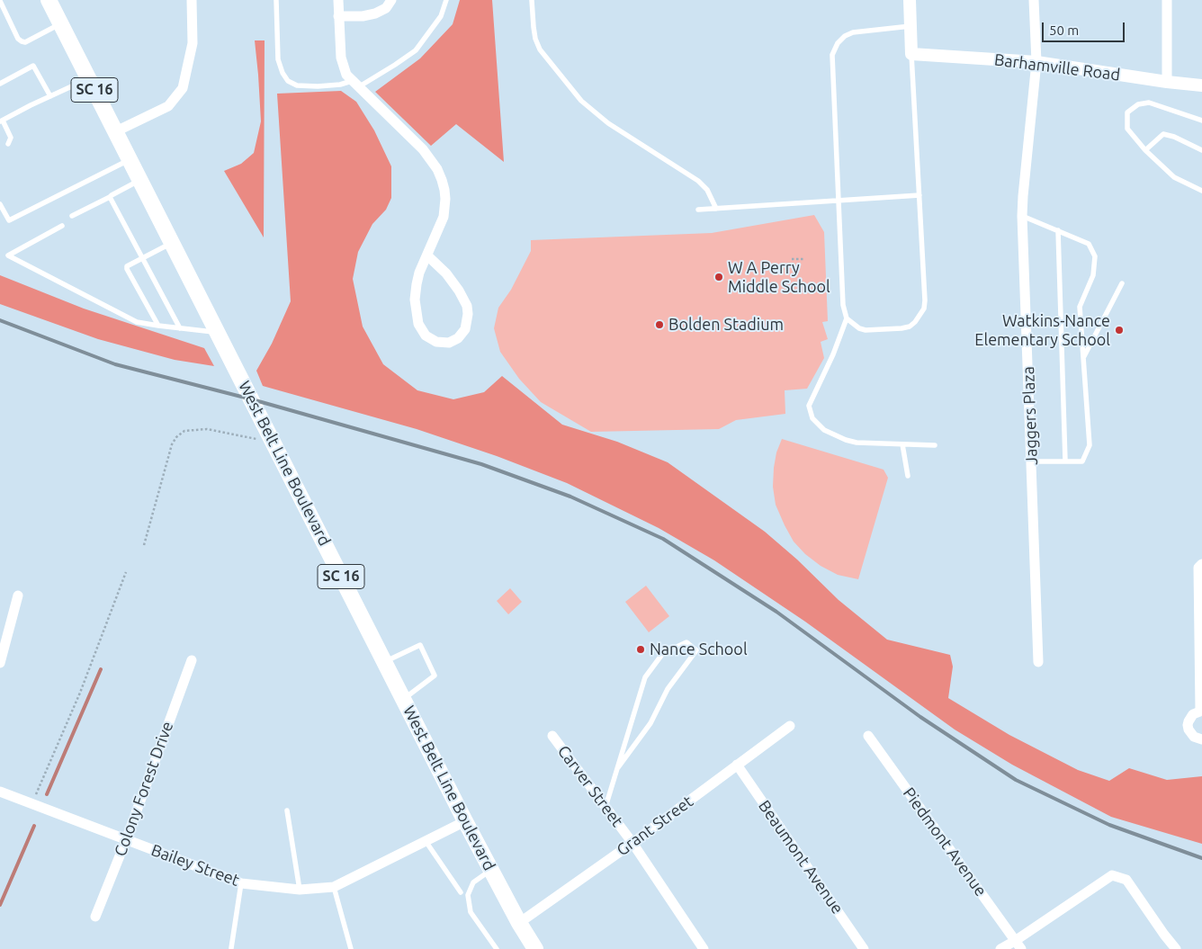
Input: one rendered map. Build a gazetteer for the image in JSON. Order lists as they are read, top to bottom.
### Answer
{
  "streets": {
    "main road": ["SC 16", "West Belt Line Boulevard"],
    "street": [
      "Barhamville Road",
      "Jaggers Plaza",
      "Carver Street",
      "Colony Forest Drive",
      "Grant Street",
      "Piedmont Avenue",
      "Beaumont Avenue",
      "Bailey Street"
    ]
  },
  "crossings": [
    ["Barhamville Road", "Jaggers Plaza"],
    ["West Belt Line Boulevard", "Grant Street"],
    ["West Belt Line Boulevard", "Bailey Street"],
    ["Carver Street", "Grant Street"],
    ["Colony Forest Drive", "Bailey Street"],
    ["Grant Street", "Beaumont Avenue"]
  ],
  "places": [
    "W A Perry Middle School",
    "Bolden Stadium",
    "Watkins-Nance Elementary School",
    "Nance School"
  ],
  "scale_bar": "50 m"
}
